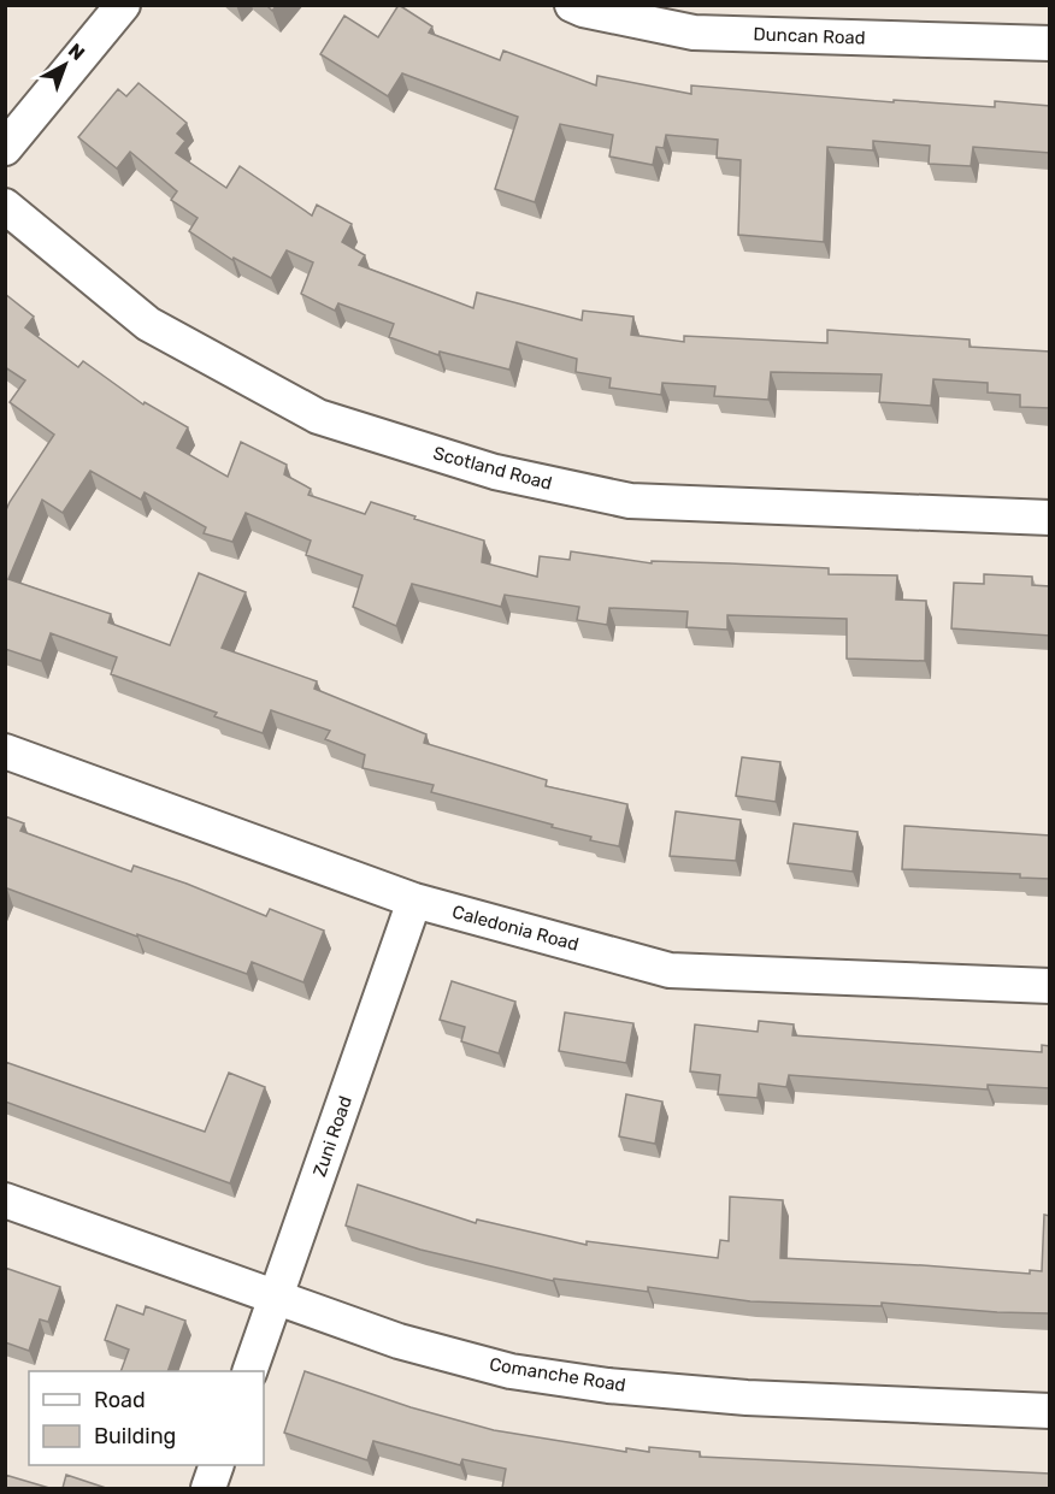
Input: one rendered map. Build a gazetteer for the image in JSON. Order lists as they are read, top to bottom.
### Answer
{
  "streets": {
    "street": [
      "Duncan Road",
      "Scotland Road",
      "Caledonia Road",
      "Zuni Road",
      "Comanche Road"
    ]
  },
  "crossings": [
    ["Caledonia Road", "Zuni Road"],
    ["Zuni Road", "Comanche Road"]
  ],
  "legend": ["Road", "Building"],
  "north": "top right"
}
